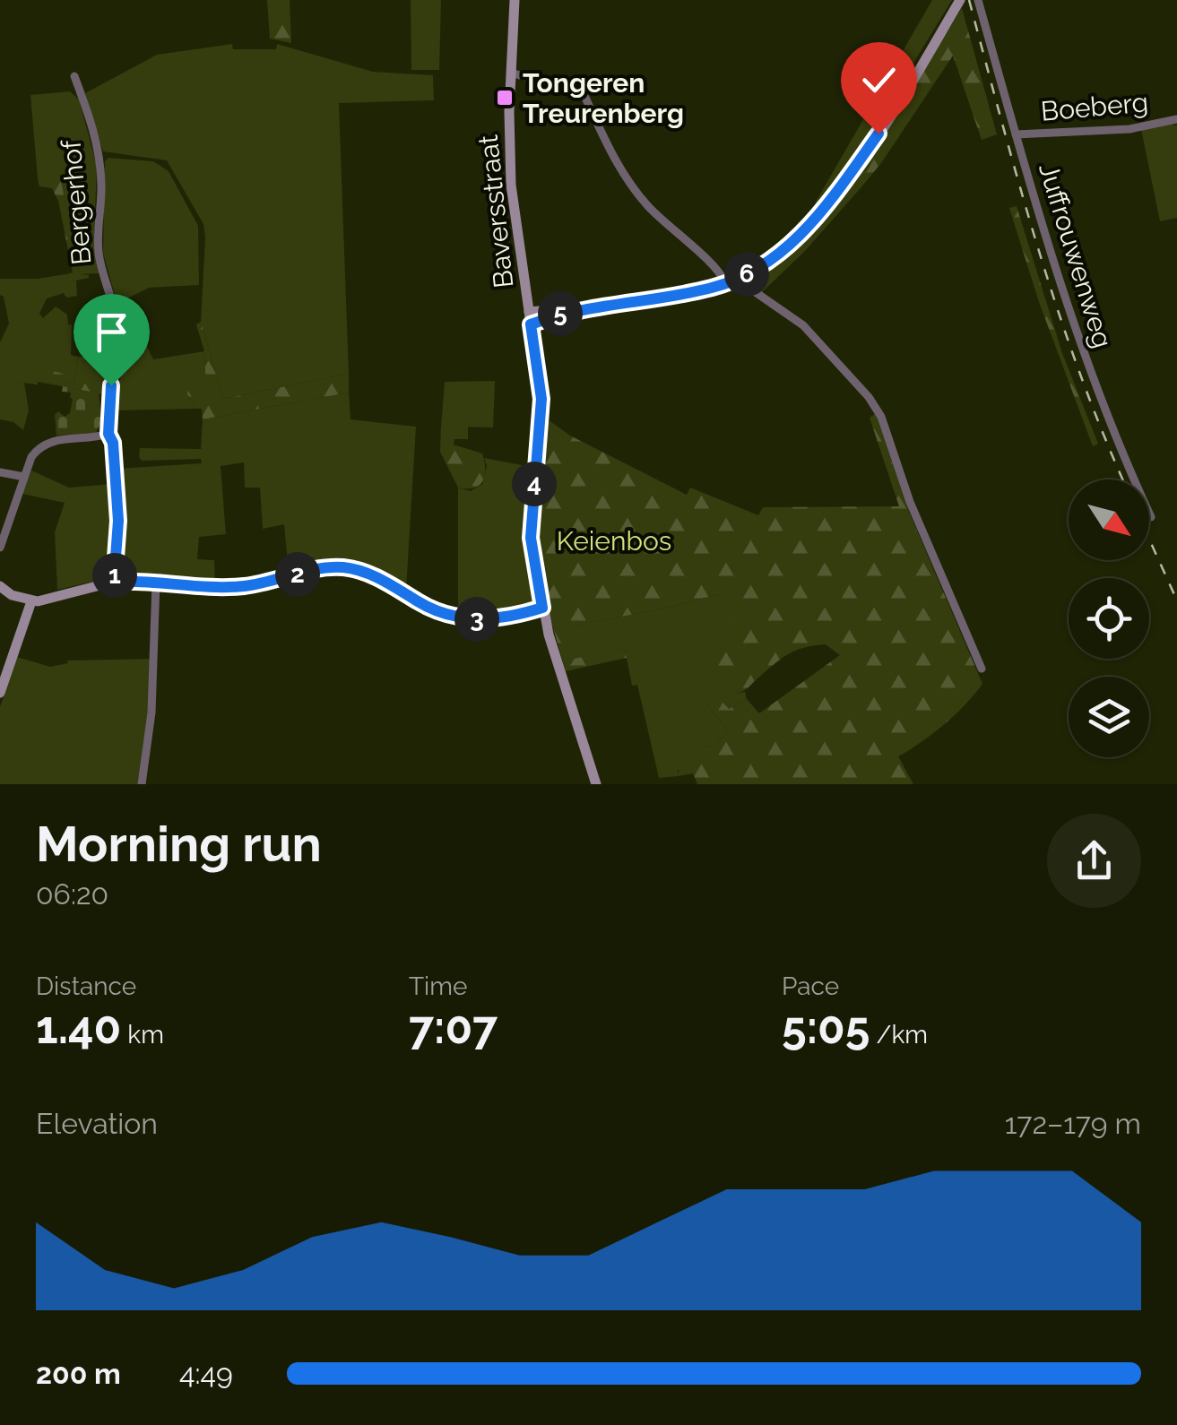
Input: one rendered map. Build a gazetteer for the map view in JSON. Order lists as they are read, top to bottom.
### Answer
{
  "streets": {
    "main road": ["Baversstraat"],
    "street": ["Boeberg", "Bergerhof", "Juffrouwenweg"]
  },
  "crossings": [
    ["Boeberg", "Juffrouwenweg"]
  ],
  "parks": ["Keienbos"],
  "places": {
    "transit": ["Tongeren Treurenberg"]
  },
  "north": "bottom right",
  "page": {
    "pins": [
      "6",
      "5",
      "4",
      "2",
      "1",
      "3"
    ],
    "heading": ["Morning run", "06:20"],
    "stats": [
      ["Distance", "1.40 km"],
      ["Time", "7:07"],
      ["Pace", "5:05 /km"]
    ],
    "chart": ["Elevation", "172–179 m"],
    "list": [
      {
        "name": "200 m",
        "note": "4:49"
      }
    ]
  }
}
